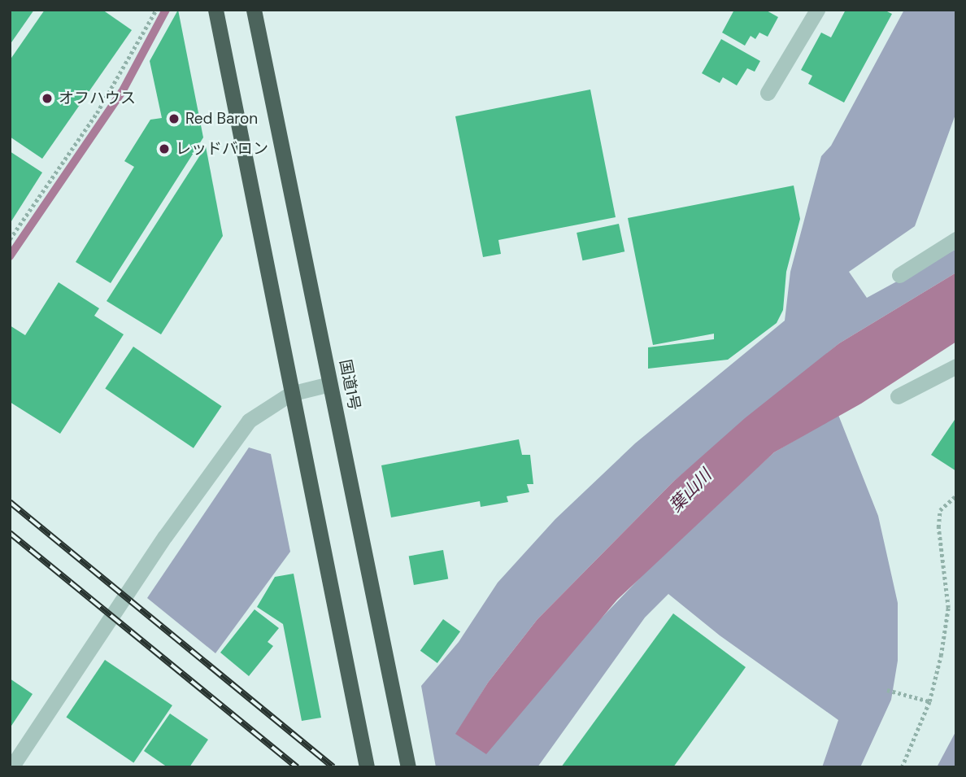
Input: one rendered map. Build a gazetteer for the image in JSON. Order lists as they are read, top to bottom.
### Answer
{
  "streets": {
    "highway": ["国道1号"]
  },
  "water": ["葉山川"],
  "places": ["オフハウス", "Red Baron", "レッドバロン"]
}
